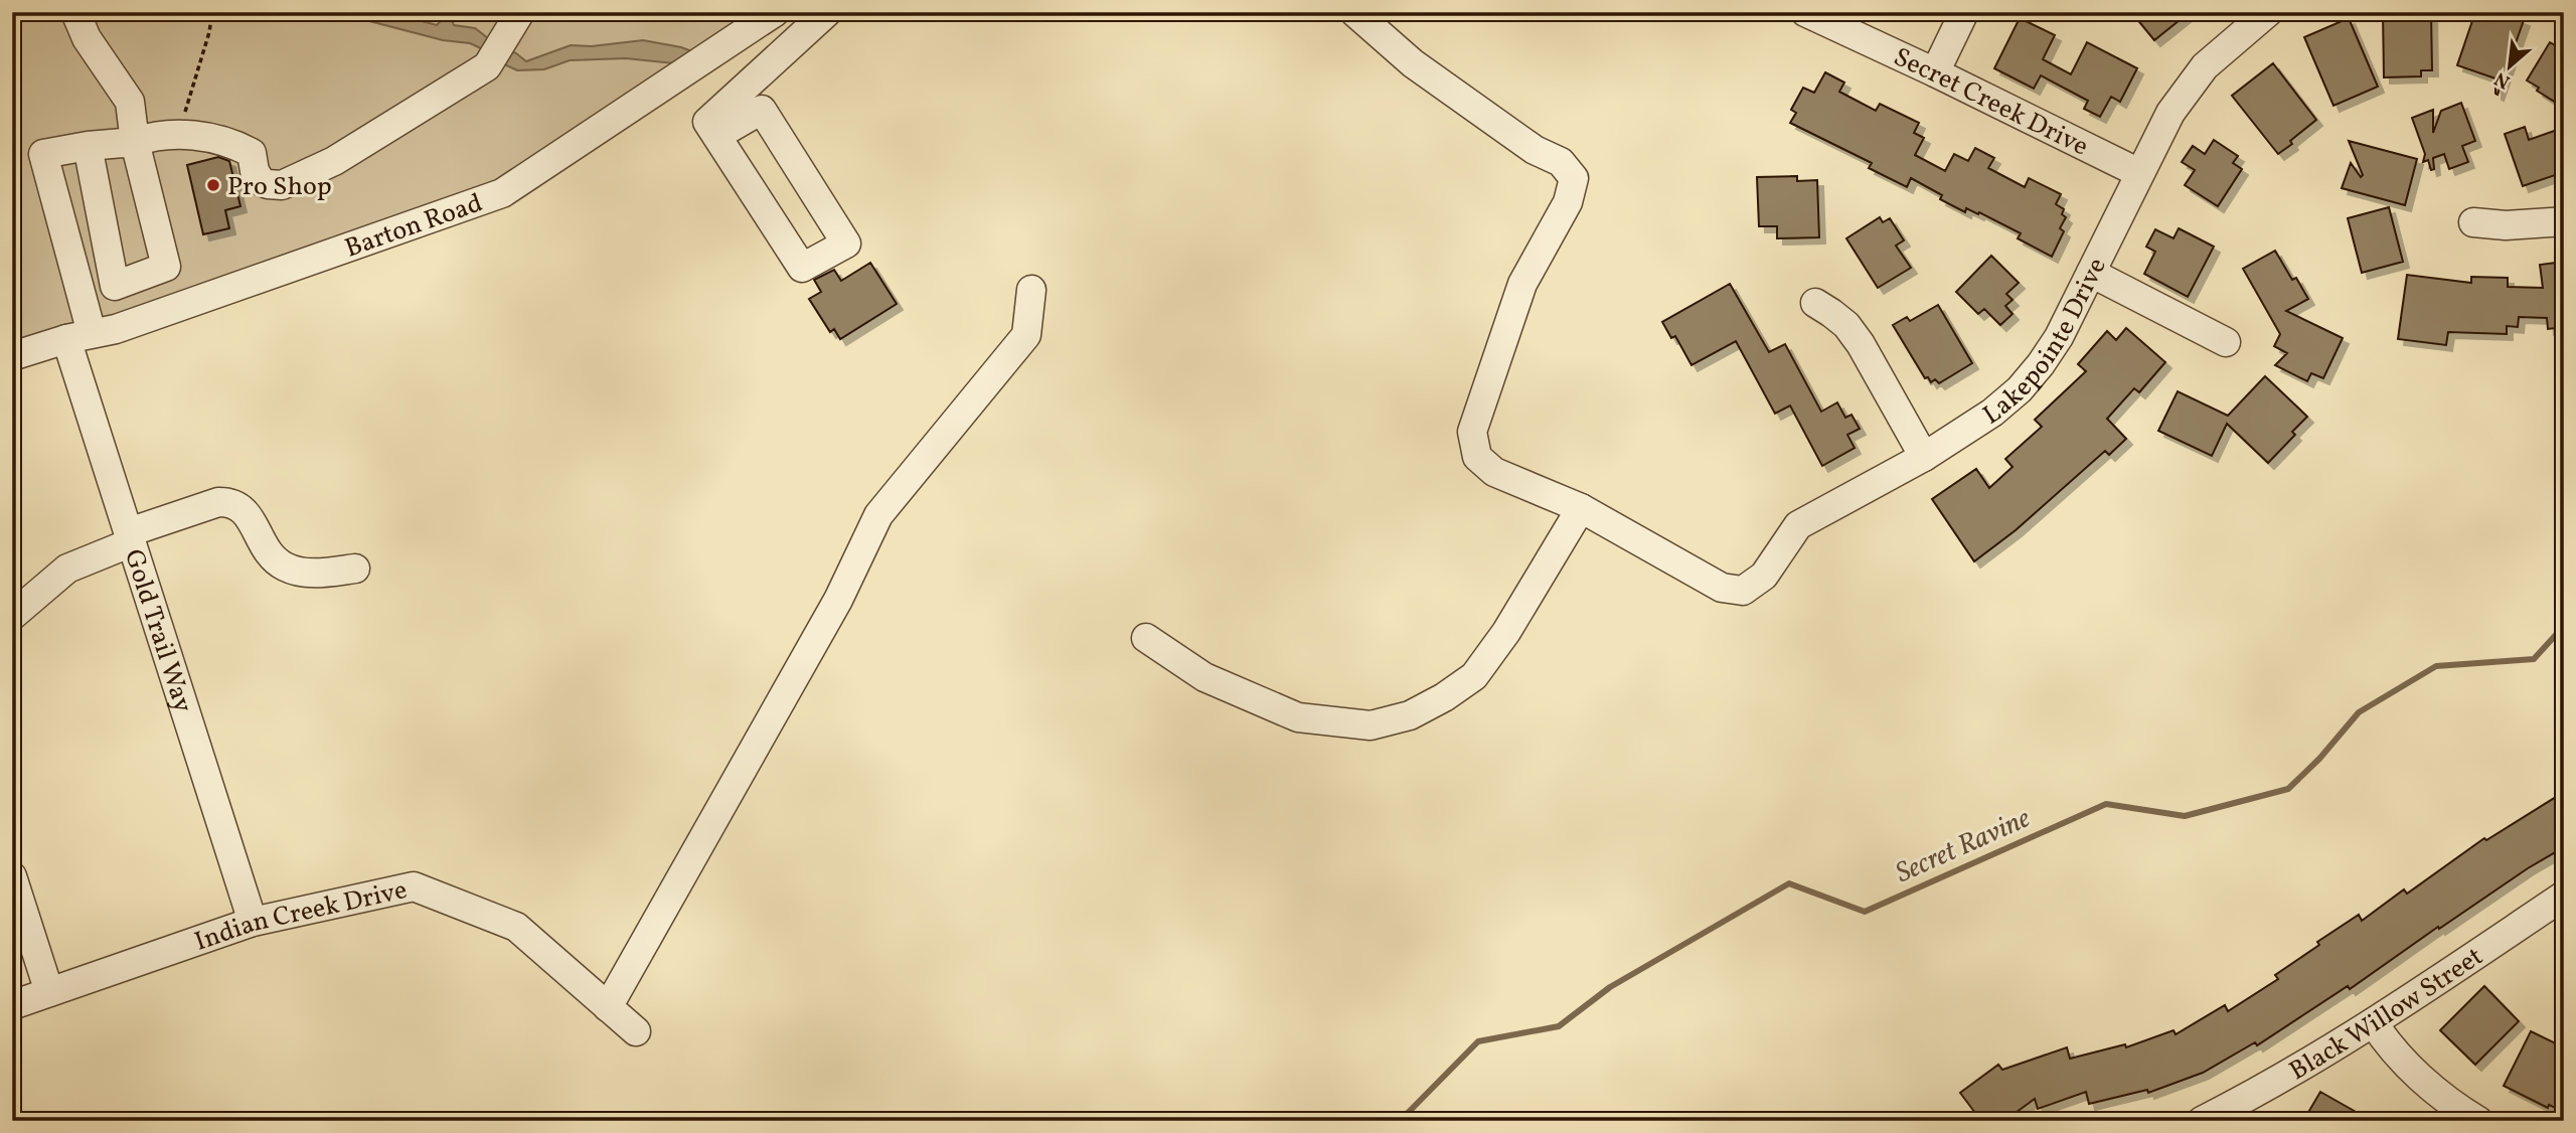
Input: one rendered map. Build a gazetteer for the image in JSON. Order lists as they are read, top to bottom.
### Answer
{
  "streets": {
    "street": [
      "Secret Creek Drive",
      "Barton Road",
      "Lakepointe Drive",
      "Gold Trail Way",
      "Indian Creek Drive",
      "Black Willow Street"
    ]
  },
  "crossings": [
    ["Secret Creek Drive", "Lakepointe Drive"],
    ["Barton Road", "Gold Trail Way"],
    ["Gold Trail Way", "Indian Creek Drive"]
  ],
  "water": ["Secret Ravine"],
  "places": ["Pro Shop"],
  "north": "bottom left"
}
